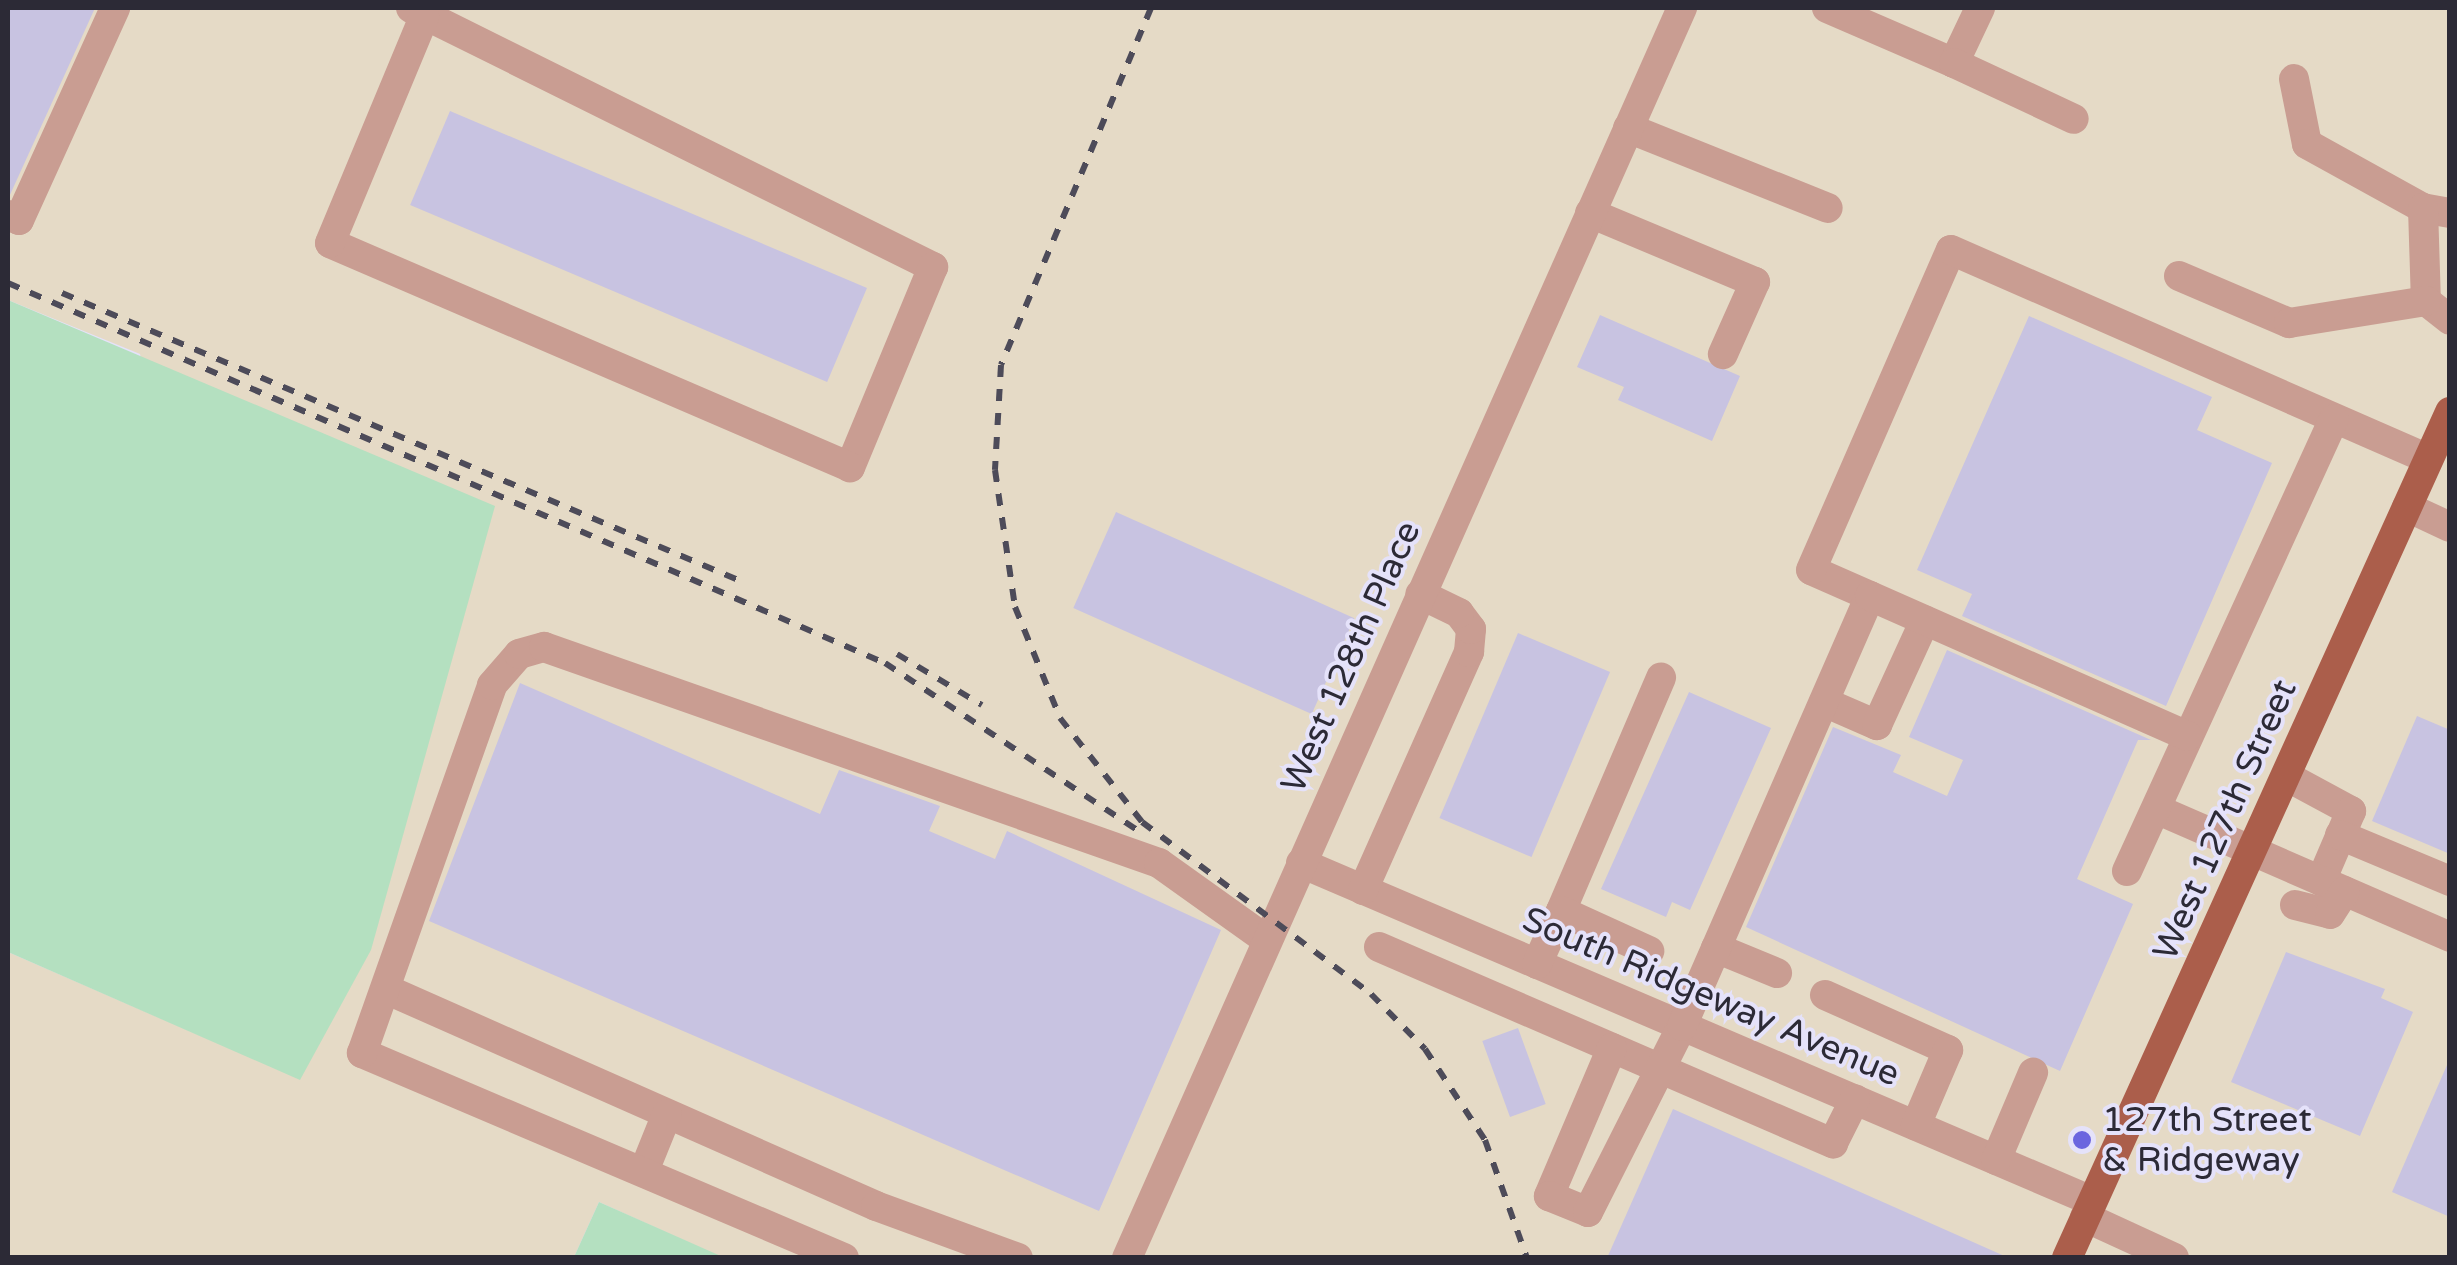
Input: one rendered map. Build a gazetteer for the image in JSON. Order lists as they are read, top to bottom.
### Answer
{
  "streets": {
    "main road": ["West 127th Street"],
    "street": ["West 128th Place", "South Ridgeway Avenue"]
  },
  "crossings": [
    ["West 128th Place", "South Ridgeway Avenue"],
    ["West 127th Street", "South Ridgeway Avenue"]
  ],
  "places": ["127th Street & Ridgeway"]
}
